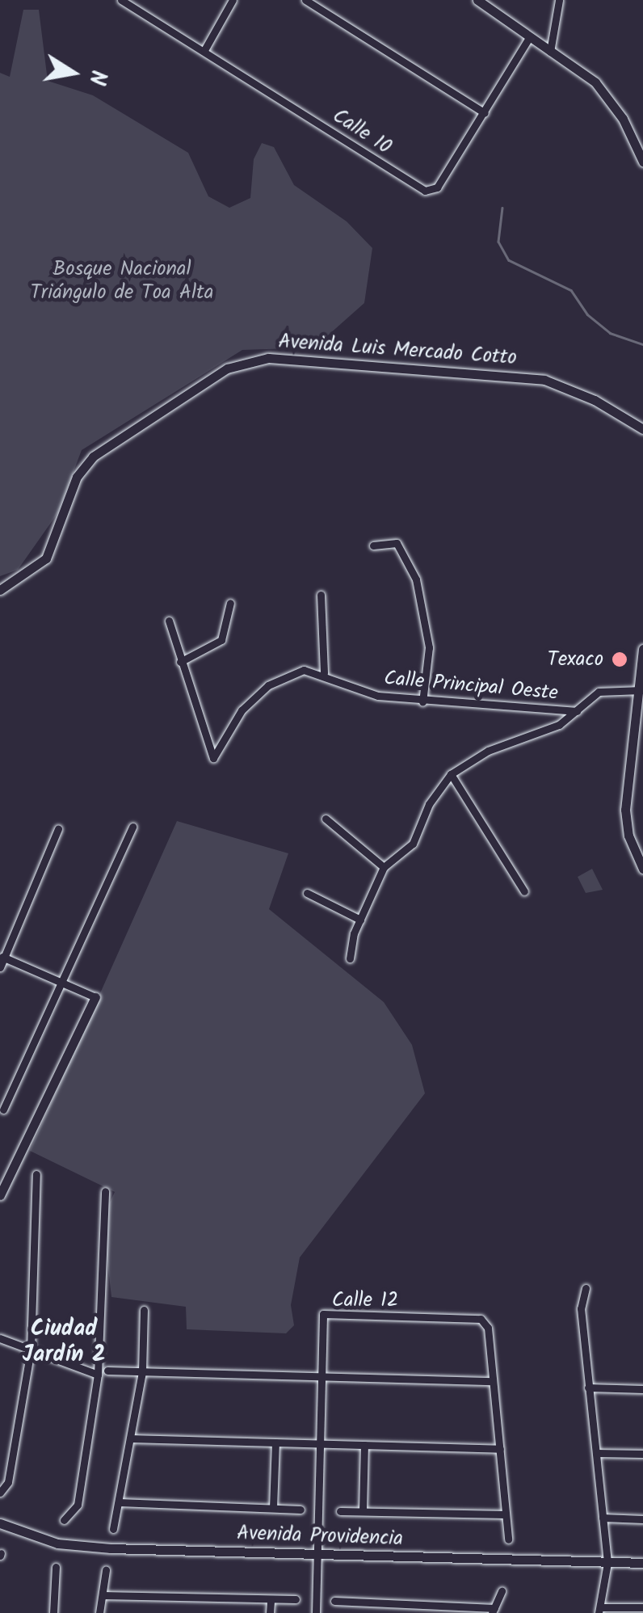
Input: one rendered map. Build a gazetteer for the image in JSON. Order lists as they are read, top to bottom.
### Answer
{
  "streets": {
    "street": [
      "Calle 10",
      "Avenida Luis Mercado Cotto",
      "Calle Principal Oeste",
      "Calle 12",
      "Avenida Providencia"
    ]
  },
  "crossings": [
    ["Calle 12", "Avenida Providencia"]
  ],
  "districts": ["Ciudad Jardín 2"],
  "parks": ["Bosque Nacional Triángulo de Toa Alta"],
  "places": ["Texaco"],
  "north": "right"
}
